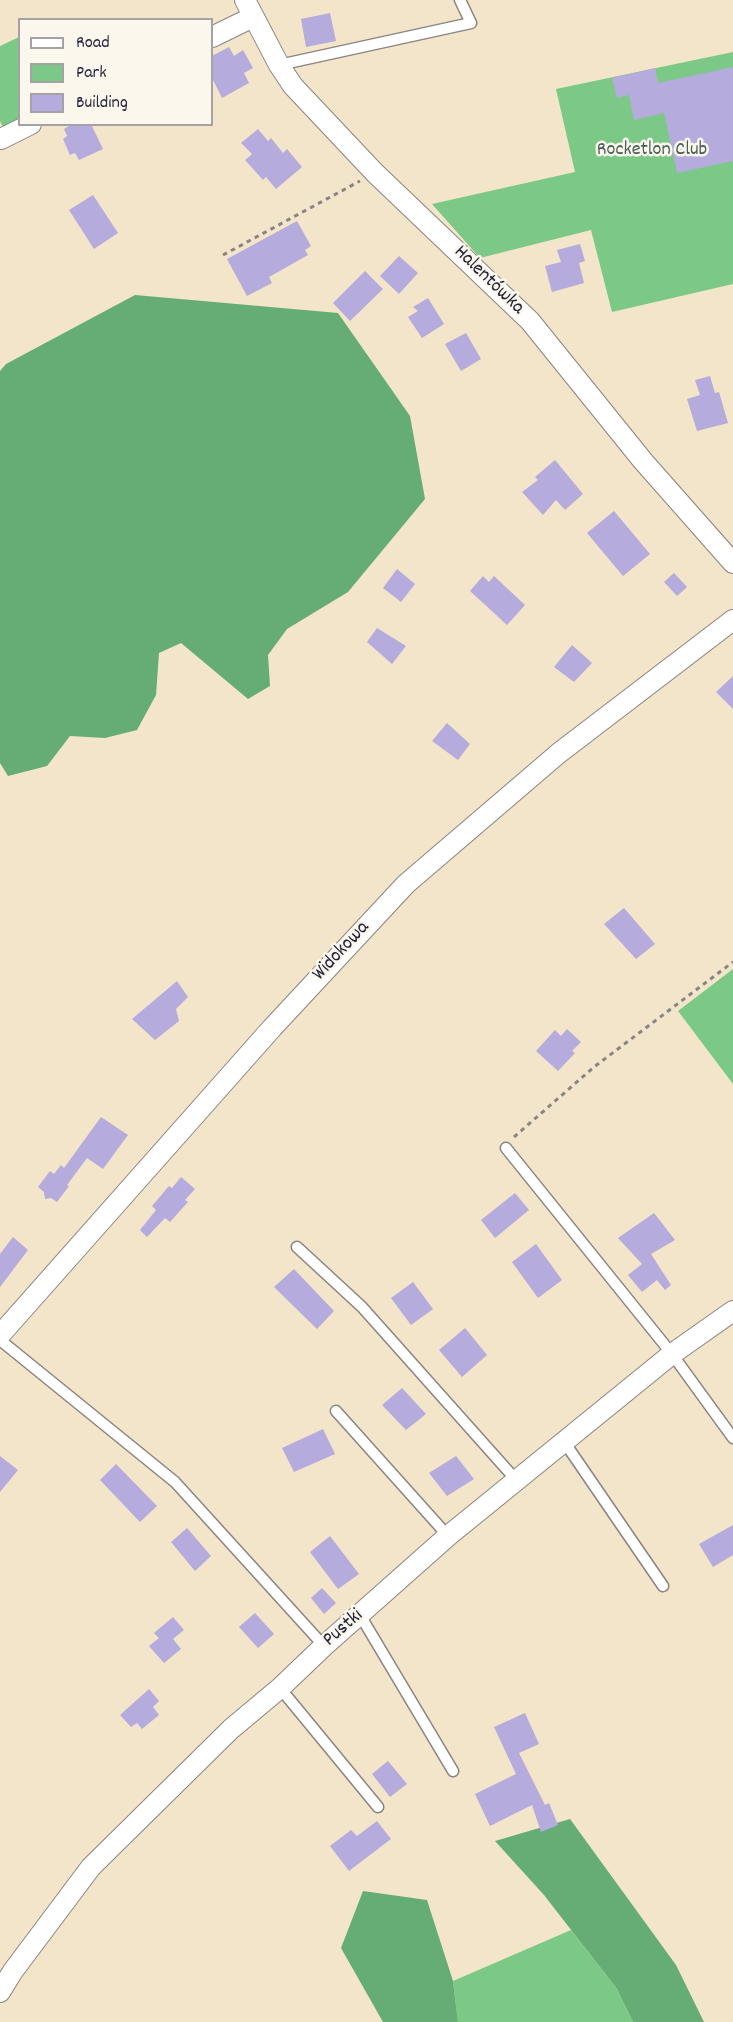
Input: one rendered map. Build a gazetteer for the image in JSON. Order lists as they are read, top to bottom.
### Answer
{
  "streets": {
    "street": ["Halentówka", "Widokowa", "Pustki"]
  },
  "parks": ["Rocketlon Club"],
  "legend": ["Road", "Park", "Building"]
}
